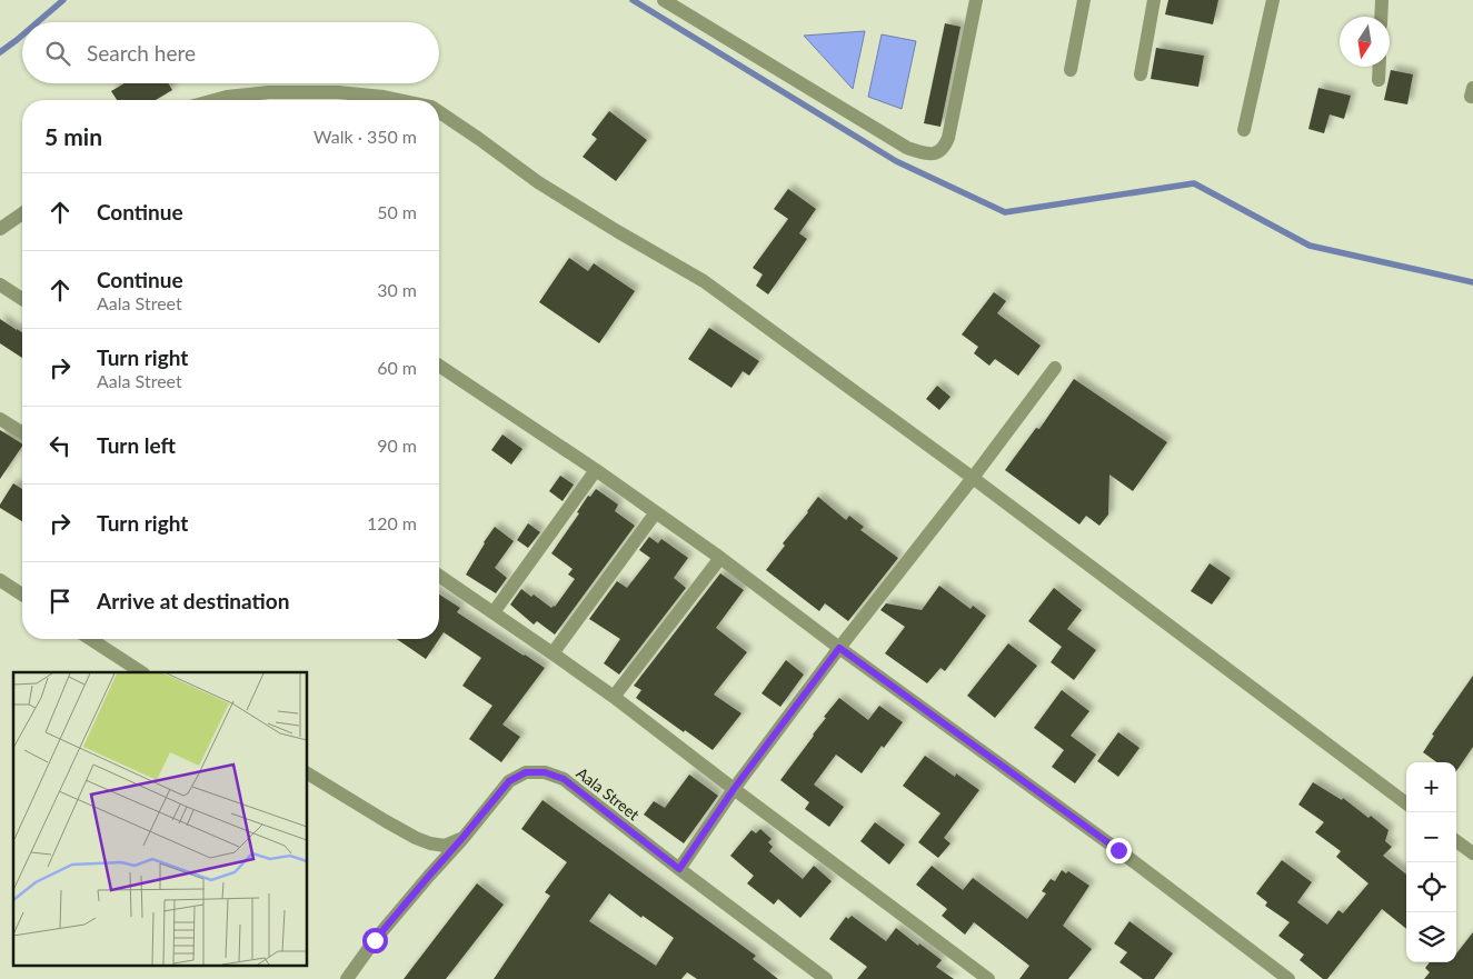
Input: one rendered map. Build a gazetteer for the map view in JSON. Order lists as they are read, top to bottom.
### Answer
{
  "streets": {
    "street": ["Aala Street"]
  },
  "north": "bottom",
  "page": {
    "search": "Search here",
    "heading": ["5 min", "Walk · 350 m"],
    "list": [
      ["Continue", "50 m"],
      ["Continue", "Aala Street", "30 m"],
      ["Turn right", "Aala Street", "60 m"],
      ["Turn left", "90 m"],
      ["Turn right", "120 m"],
      "Arrive at destination"
    ],
    "map_buttons": ["+", "−"]
  }
}
